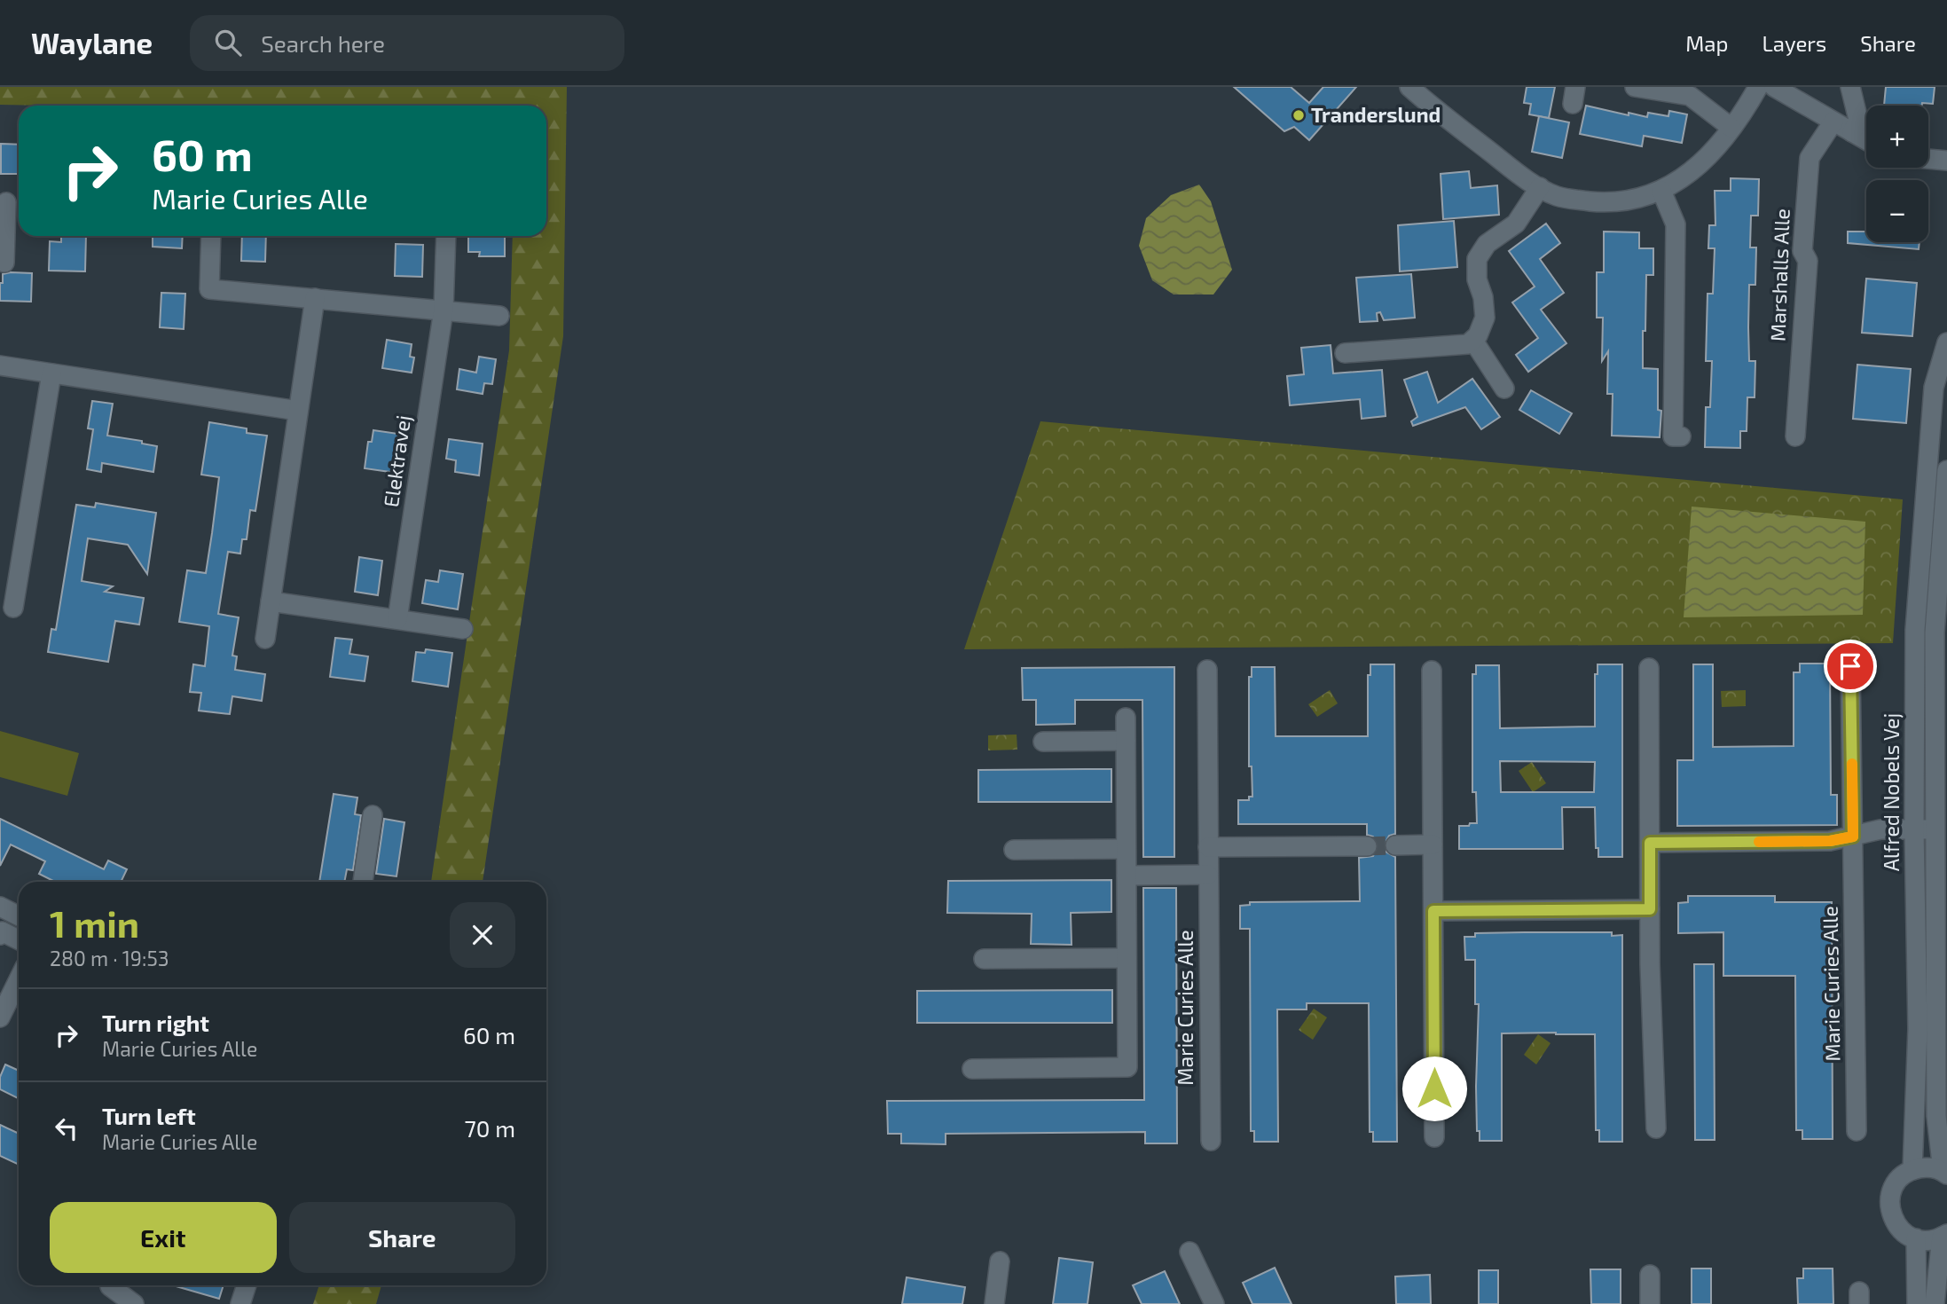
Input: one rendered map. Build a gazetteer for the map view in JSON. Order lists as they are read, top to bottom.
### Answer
{
  "streets": {
    "street": [
      "Marshalls Alle",
      "Elektravej",
      "Alfred Nobels Vej",
      "Marie Curies Alle"
    ]
  },
  "places": ["Tranderslund"],
  "page": {
    "header": "Waylane",
    "search": "Search here",
    "nav": ["Map", "Layers", "Share"],
    "map_buttons": ["+", "−"],
    "turn": ["60 m", "Marie Curies Alle"],
    "heading": ["1 min", "280 m · 19:53"],
    "list": [
      {
        "name": "Turn right",
        "note": "Marie Curies Alle",
        "value": "60 m"
      },
      {
        "name": "Turn left",
        "note": "Marie Curies Alle",
        "value": "70 m"
      }
    ],
    "buttons": ["Exit", "Share"]
  }
}
